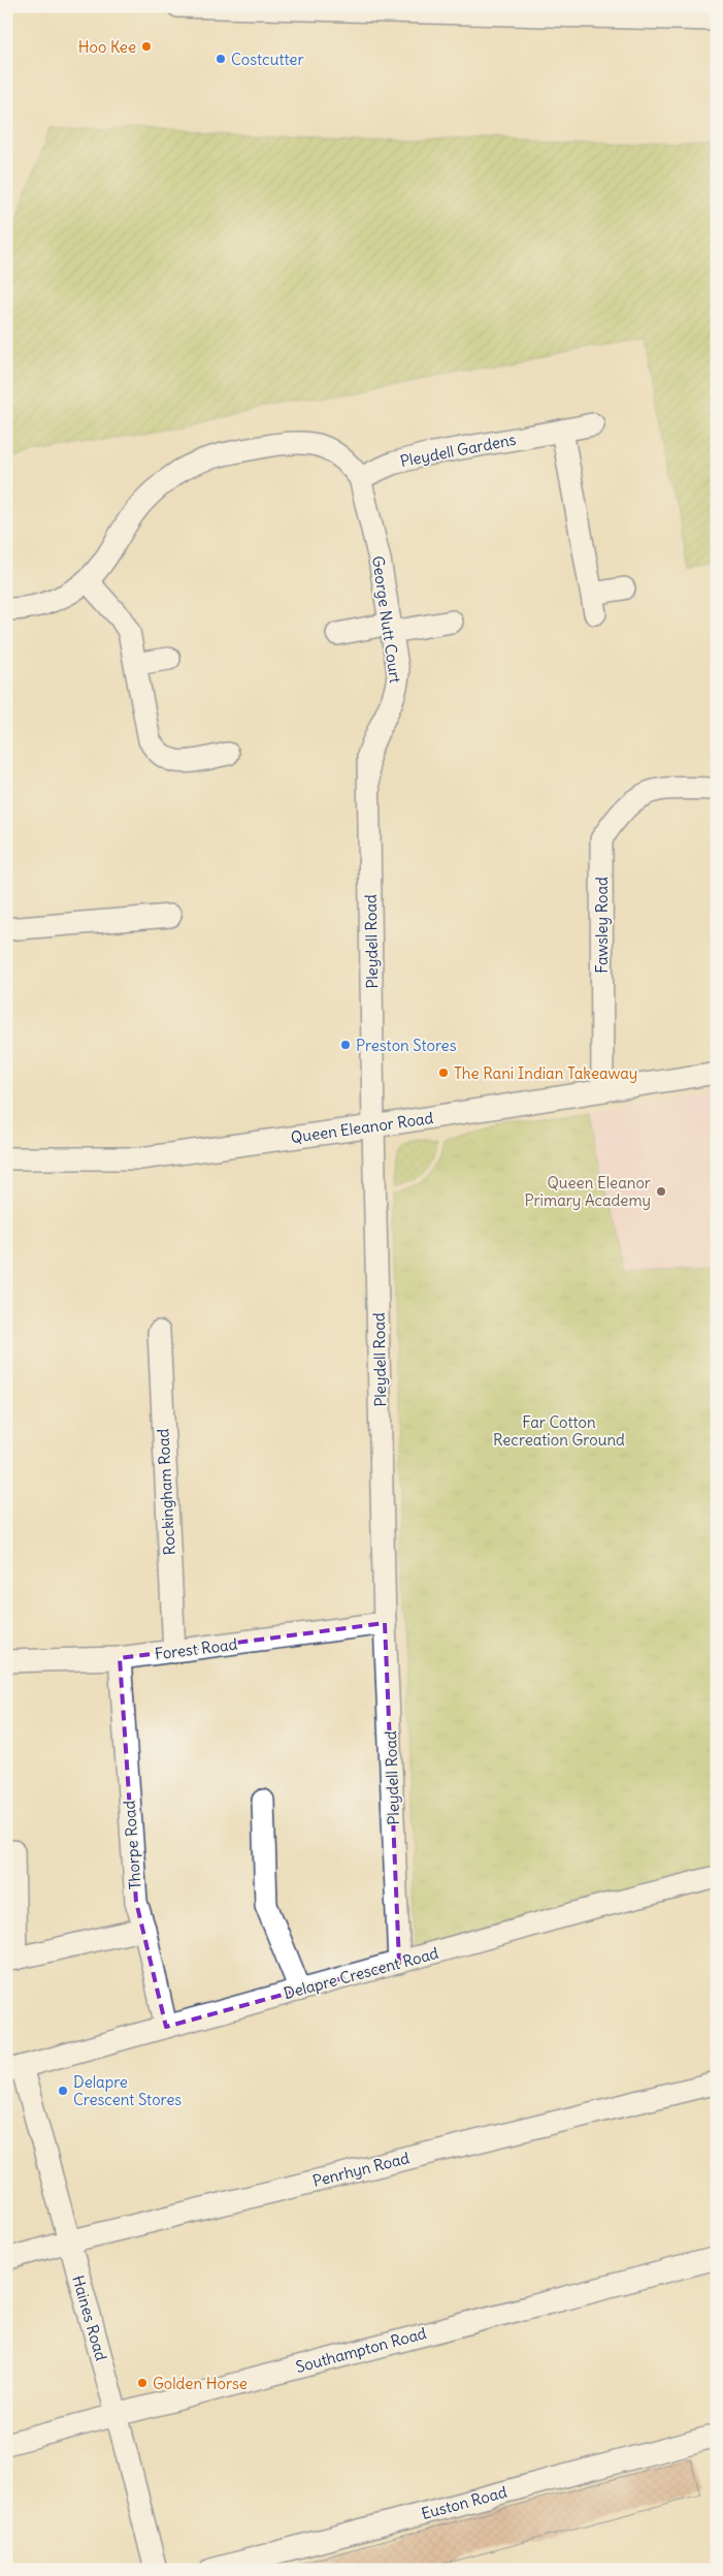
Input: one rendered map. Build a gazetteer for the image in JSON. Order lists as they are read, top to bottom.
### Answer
{
  "streets": {
    "street": [
      "Pleydell Gardens",
      "George Nutt Court",
      "Fawsley Road",
      "Pleydell Road",
      "Queen Eleanor Road",
      "Rockingham Road",
      "Forest Road",
      "Thorpe Road",
      "Delapre Crescent Road",
      "Penrhyn Road",
      "Haines Road",
      "Southampton Road",
      "Euston Road"
    ]
  },
  "crossings": [
    ["Pleydell Gardens", "George Nutt Court"],
    ["George Nutt Court", "Pleydell Road"],
    ["Fawsley Road", "Queen Eleanor Road"],
    ["Pleydell Road", "Queen Eleanor Road"],
    ["Pleydell Road", "Forest Road"],
    ["Pleydell Road", "Delapre Crescent Road"],
    ["Rockingham Road", "Forest Road"],
    ["Forest Road", "Thorpe Road"],
    ["Thorpe Road", "Delapre Crescent Road"],
    ["Delapre Crescent Road", "Haines Road"],
    ["Penrhyn Road", "Haines Road"],
    ["Haines Road", "Southampton Road"]
  ],
  "parks": ["Far Cotton Recreation Ground"],
  "places": [
    "Hoo Kee",
    "Costcutter",
    "Preston Stores",
    "The Rani Indian Takeaway",
    "Queen Eleanor Primary Academy",
    "Delapre Crescent Stores",
    "Golden Horse"
  ]
}
